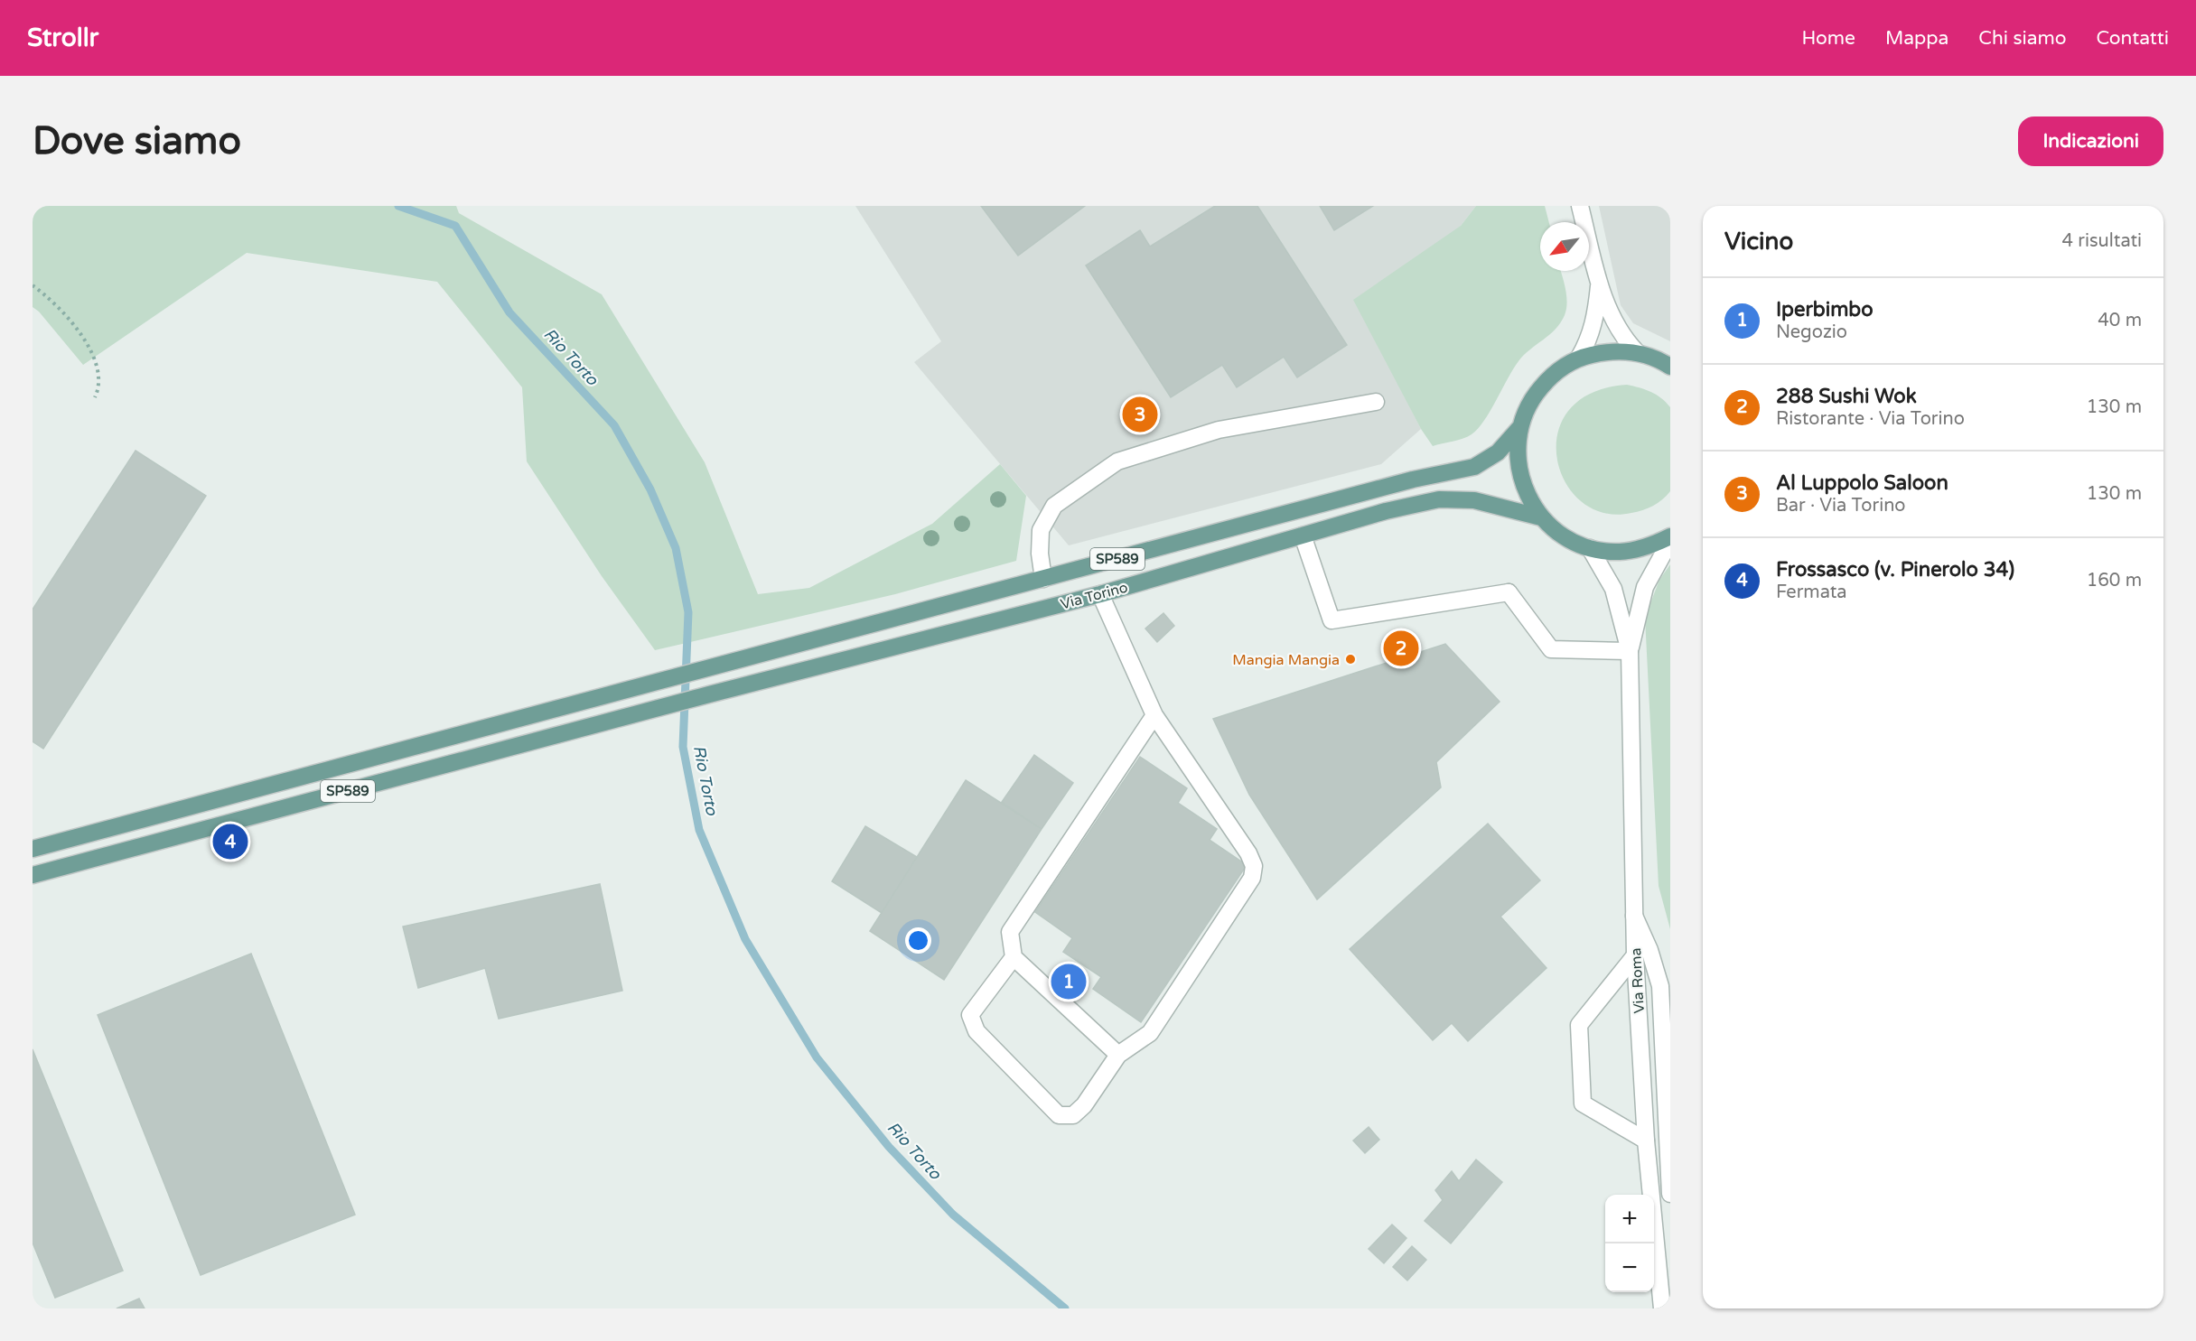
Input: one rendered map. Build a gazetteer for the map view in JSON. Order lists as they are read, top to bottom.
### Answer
{
  "streets": {
    "main road": ["SP589", "Via Torino"],
    "street": ["Via Roma"]
  },
  "crossings": [
    ["SP589", "Via Torino"]
  ],
  "water": ["Rio Torto"],
  "places": ["Mangia Mangia"],
  "north": "bottom left",
  "page": {
    "header": "Strollr",
    "nav": [
      "Home",
      "Mappa",
      "Chi siamo",
      "Contatti"
    ],
    "buttons": "Indicazioni",
    "title": "Dove siamo",
    "heading": ["Vicino", "4 risultati"],
    "list": [
      {
        "mark": "1",
        "name": "Iperbimbo",
        "note": "Negozio",
        "value": "40 m"
      },
      {
        "mark": "2",
        "name": "288 Sushi Wok",
        "note": "Ristorante · Via Torino",
        "value": "130 m"
      },
      {
        "mark": "3",
        "name": "Al Luppolo Saloon",
        "note": "Bar · Via Torino",
        "value": "130 m"
      },
      {
        "mark": "4",
        "name": "Frossasco (v. Pinerolo 34)",
        "note": "Fermata",
        "value": "160 m"
      }
    ],
    "pins": [
      "3",
      "2",
      "4",
      "1"
    ],
    "map_buttons": ["+", "−"]
  }
}
